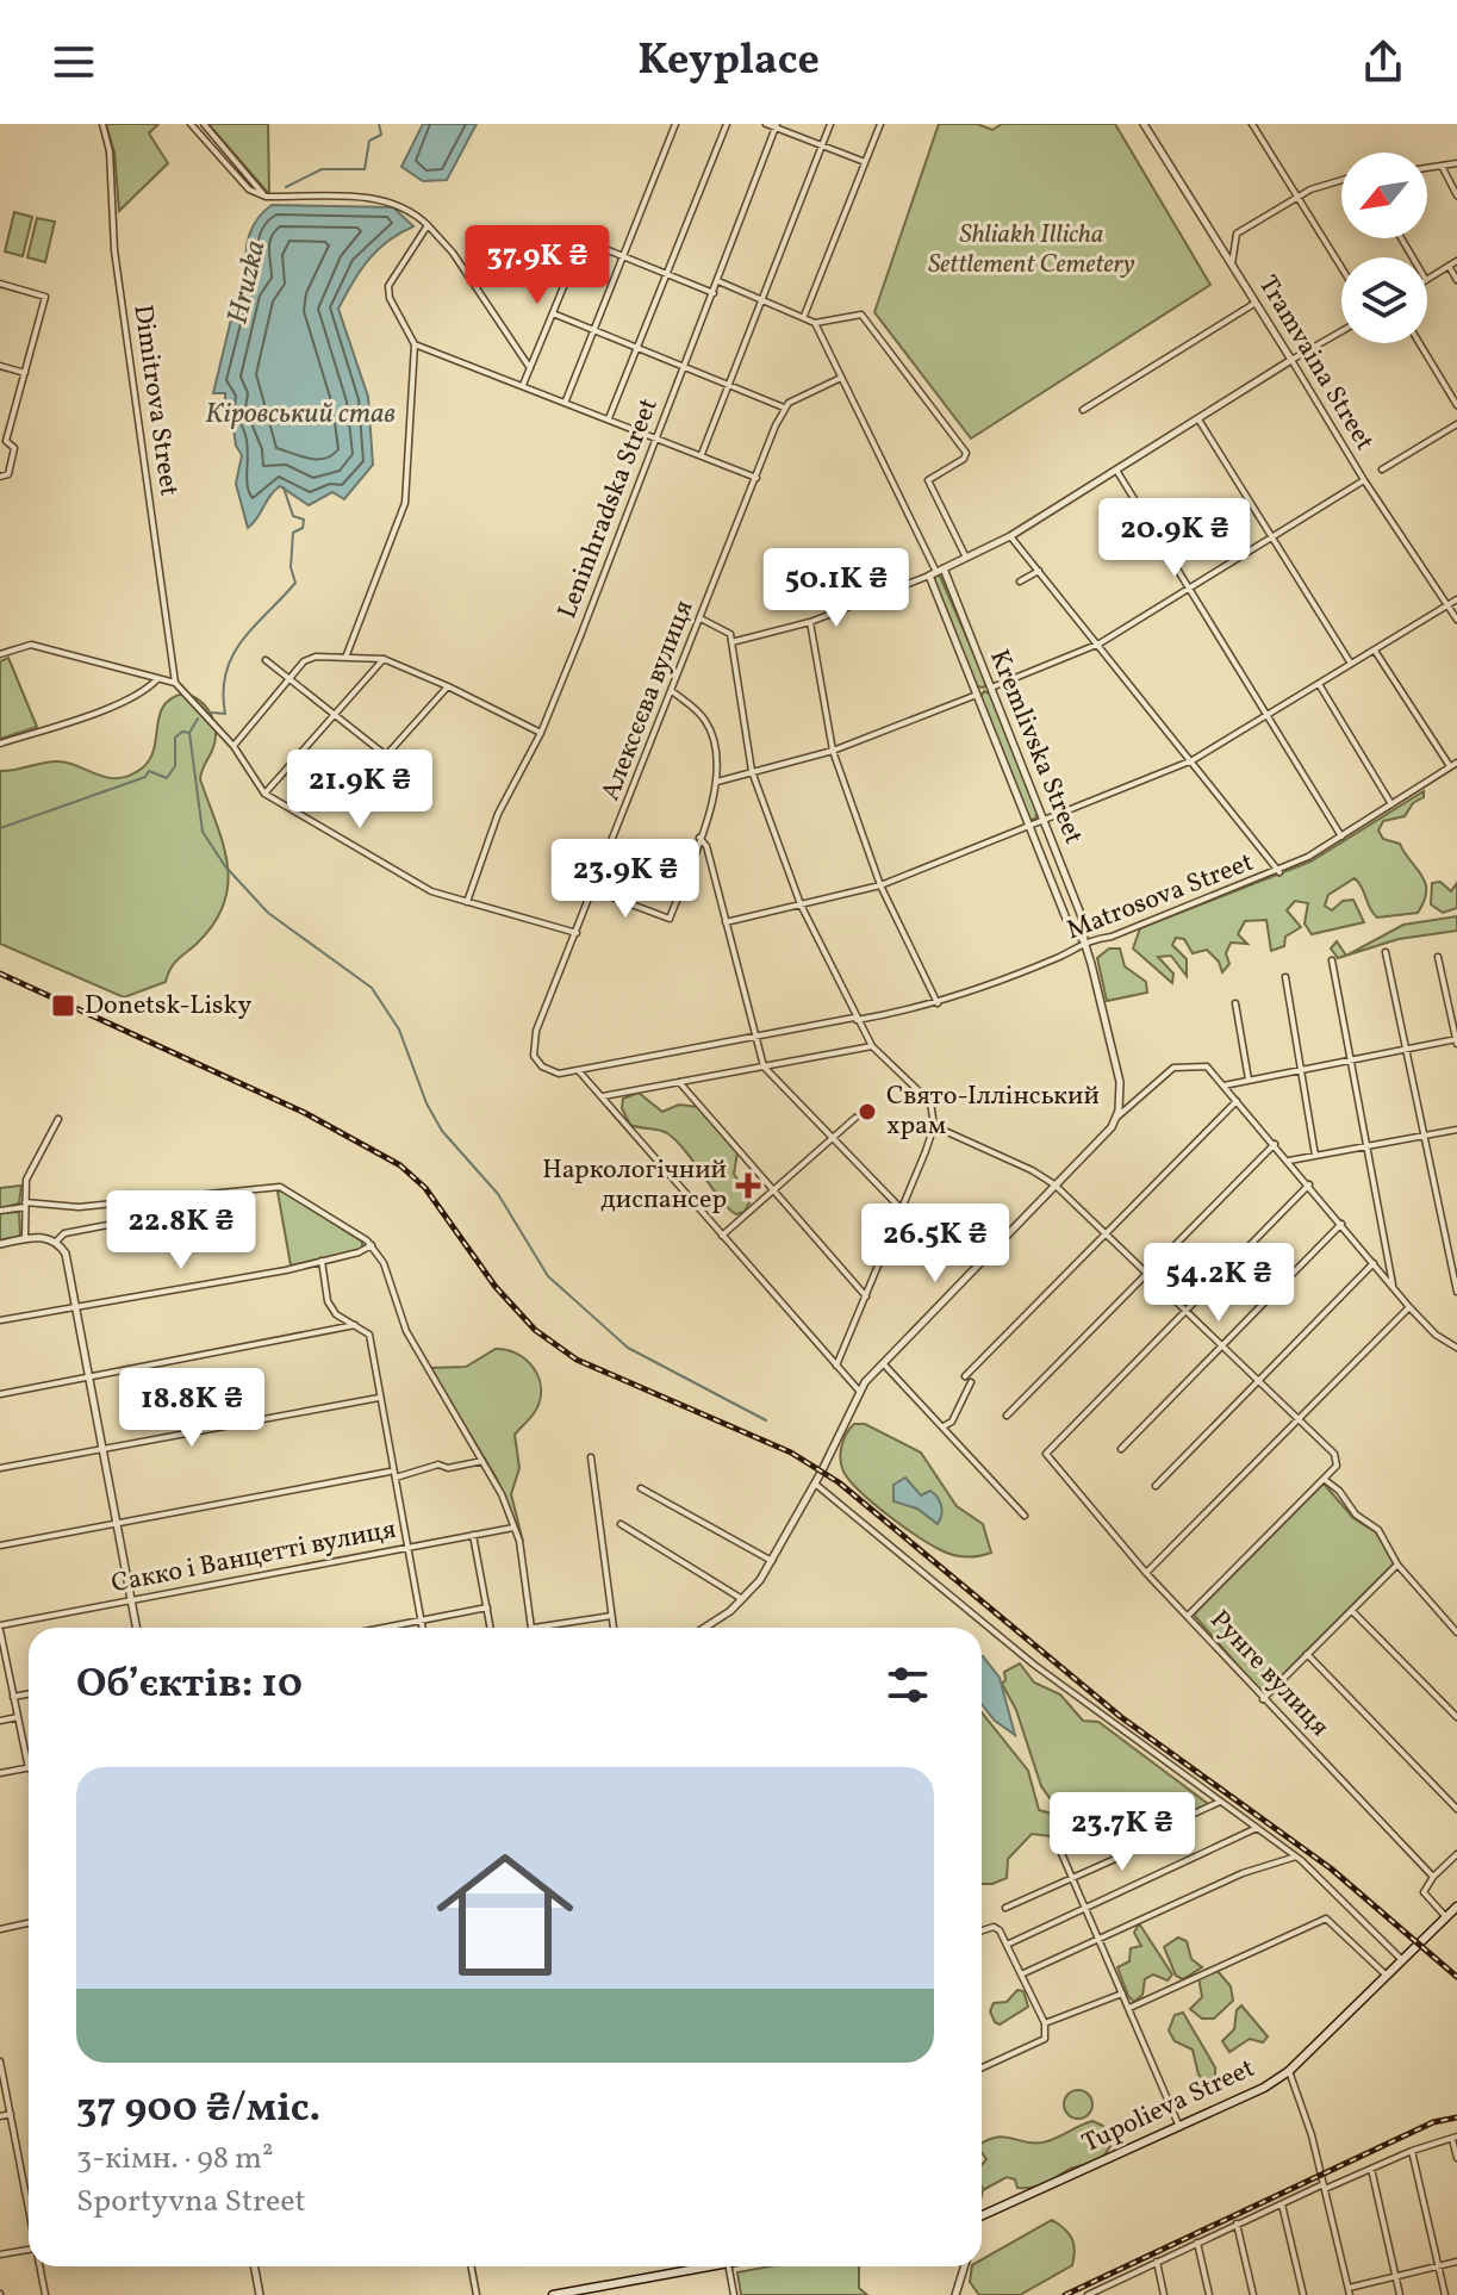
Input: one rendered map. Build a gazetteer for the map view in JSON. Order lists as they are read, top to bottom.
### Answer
{
  "streets": {
    "main road": ["Tupolieva Street"],
    "street": [
      "Tramvaina Street",
      "Dimitrova Street",
      "Leninhradska Street",
      "Алексєєва вулиця",
      "Kremlivska Street",
      "Matrosova Street",
      "Сакко і Ванцетті вулиця",
      "Рунге вулиця"
    ]
  },
  "crossings": [
    ["Алексєєва вулиця", "Matrosova Street"],
    ["Kremlivska Street", "Matrosova Street"],
    ["Рунге вулиця", "Tupolieva Street"]
  ],
  "water": ["Hruzka", "Кіровський став"],
  "parks": ["Shliakh Illicha Settlement Cemetery"],
  "places": {
    "transit": ["Donetsk-Lisky"],
    "other": ["Свято-Іллінський храм"],
    "health": ["Наркологічний диспансер"]
  },
  "north": "bottom left",
  "page": {
    "header": "Keyplace",
    "price": [
      "37.9K ₴",
      "20.9K ₴",
      "50.1K ₴",
      "21.9K ₴",
      "23.9K ₴",
      "22.8K ₴",
      "26.5K ₴",
      "54.2K ₴",
      "18.8K ₴",
      "23.7K ₴"
    ],
    "heading": "Об’єктів: 10",
    "list": [
      {
        "name": "37 900 ₴/міс.",
        "note": "3-кімн. · 98 m² · Sportyvna Street"
      }
    ]
  }
}
